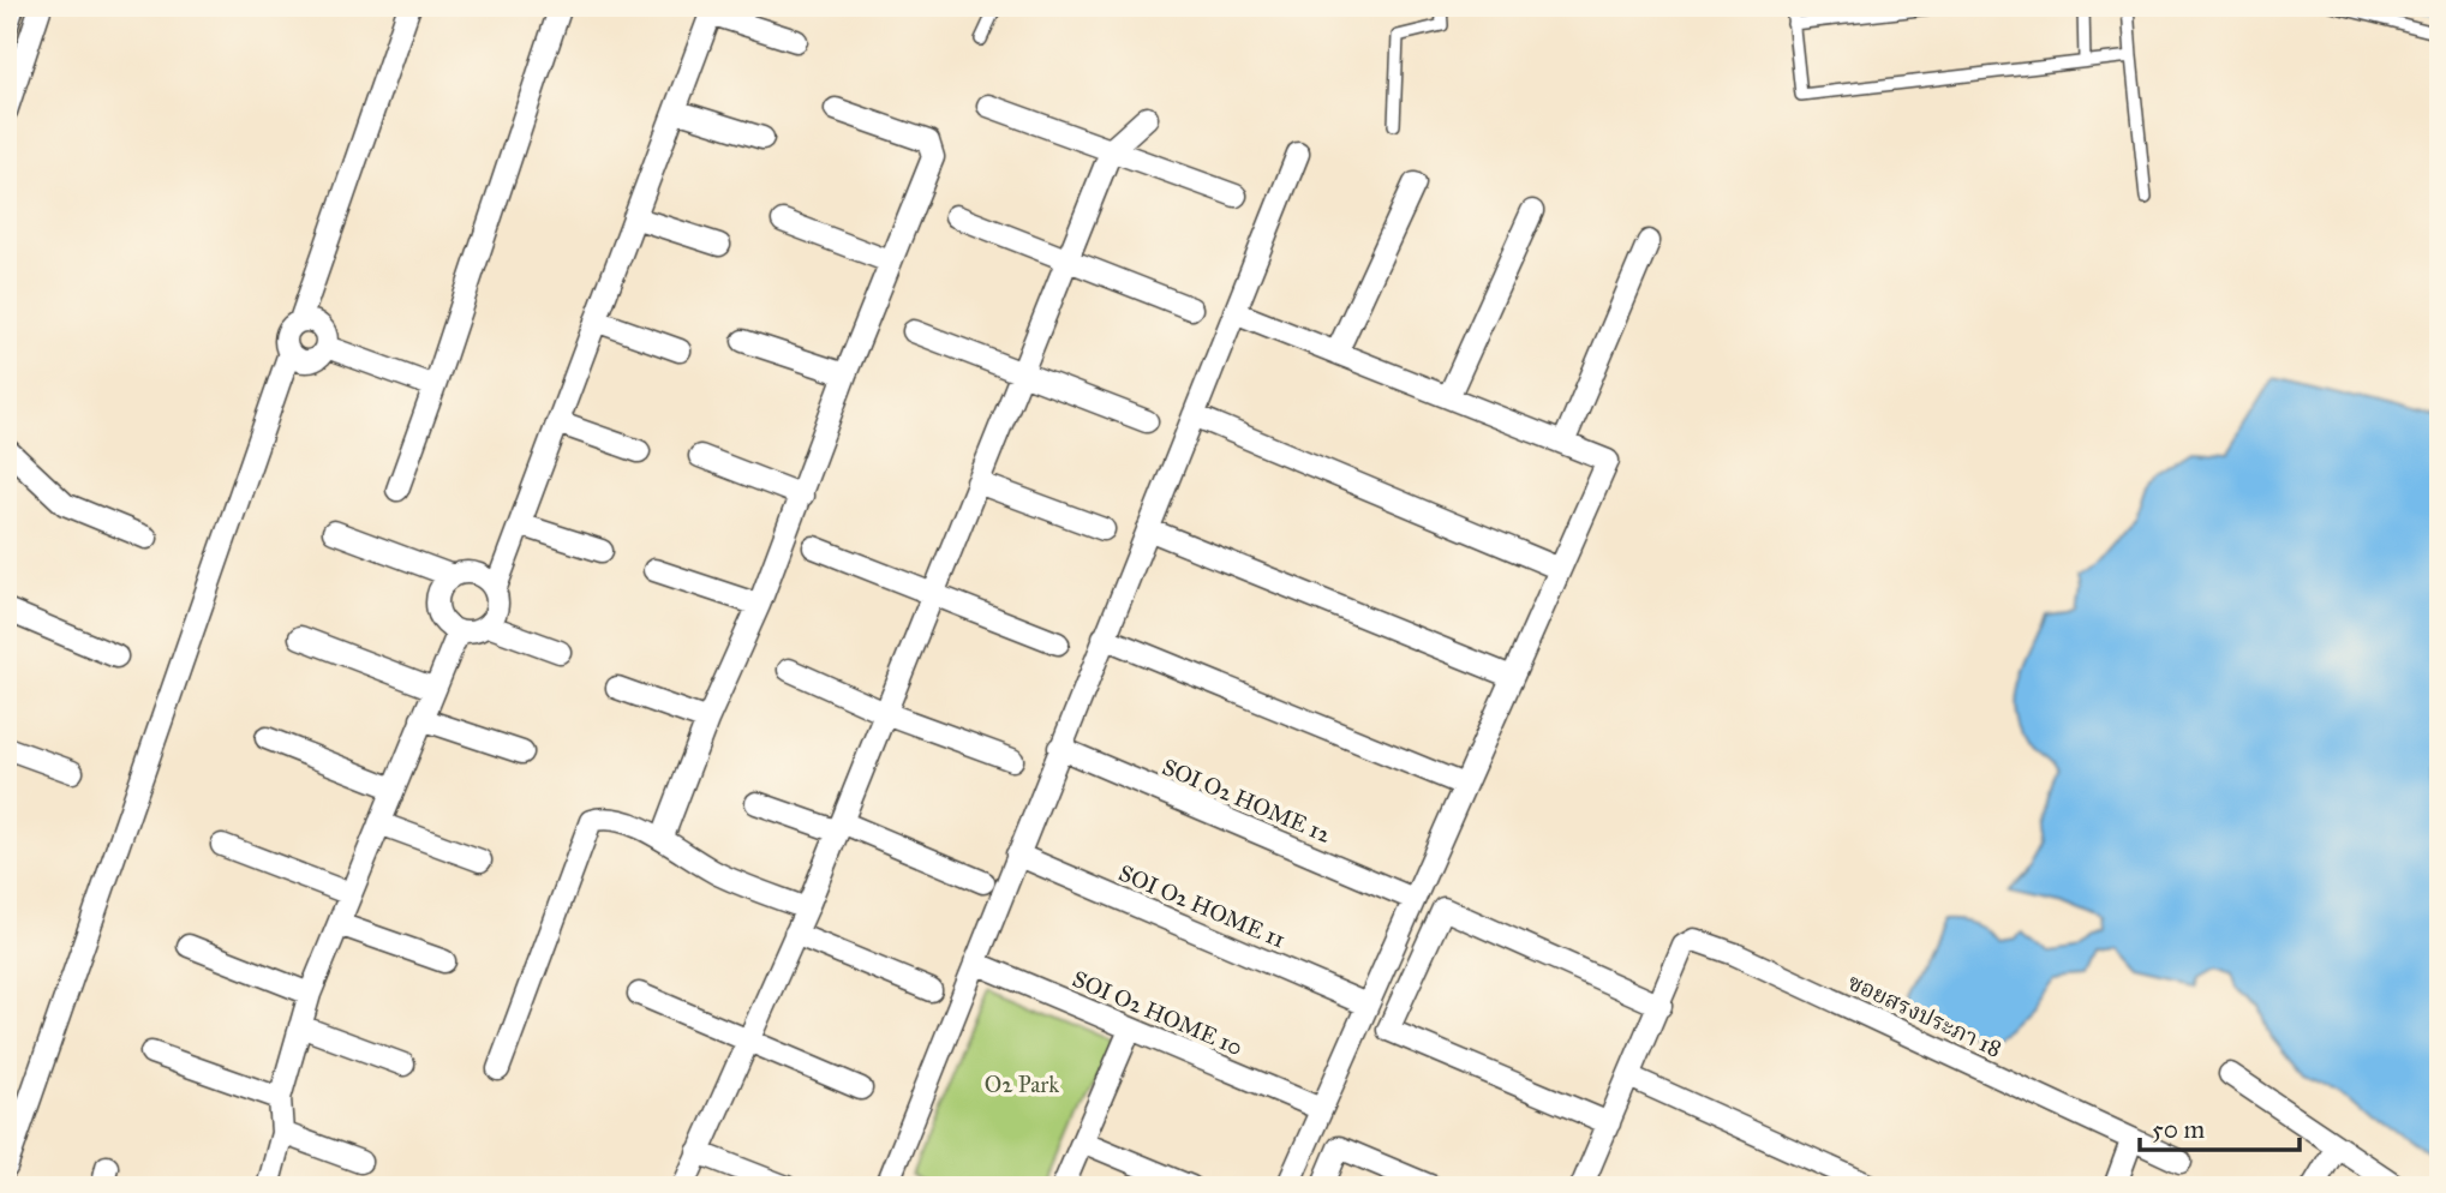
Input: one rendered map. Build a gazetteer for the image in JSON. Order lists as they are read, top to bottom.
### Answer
{
  "streets": {
    "street": [
      "SOI O2 HOME 12",
      "SOI O2 HOME 11",
      "SOI O2 HOME 10",
      "ซอยสรงประภา 18"
    ]
  },
  "parks": ["O2 Park"],
  "scale_bar": "50 m"
}
